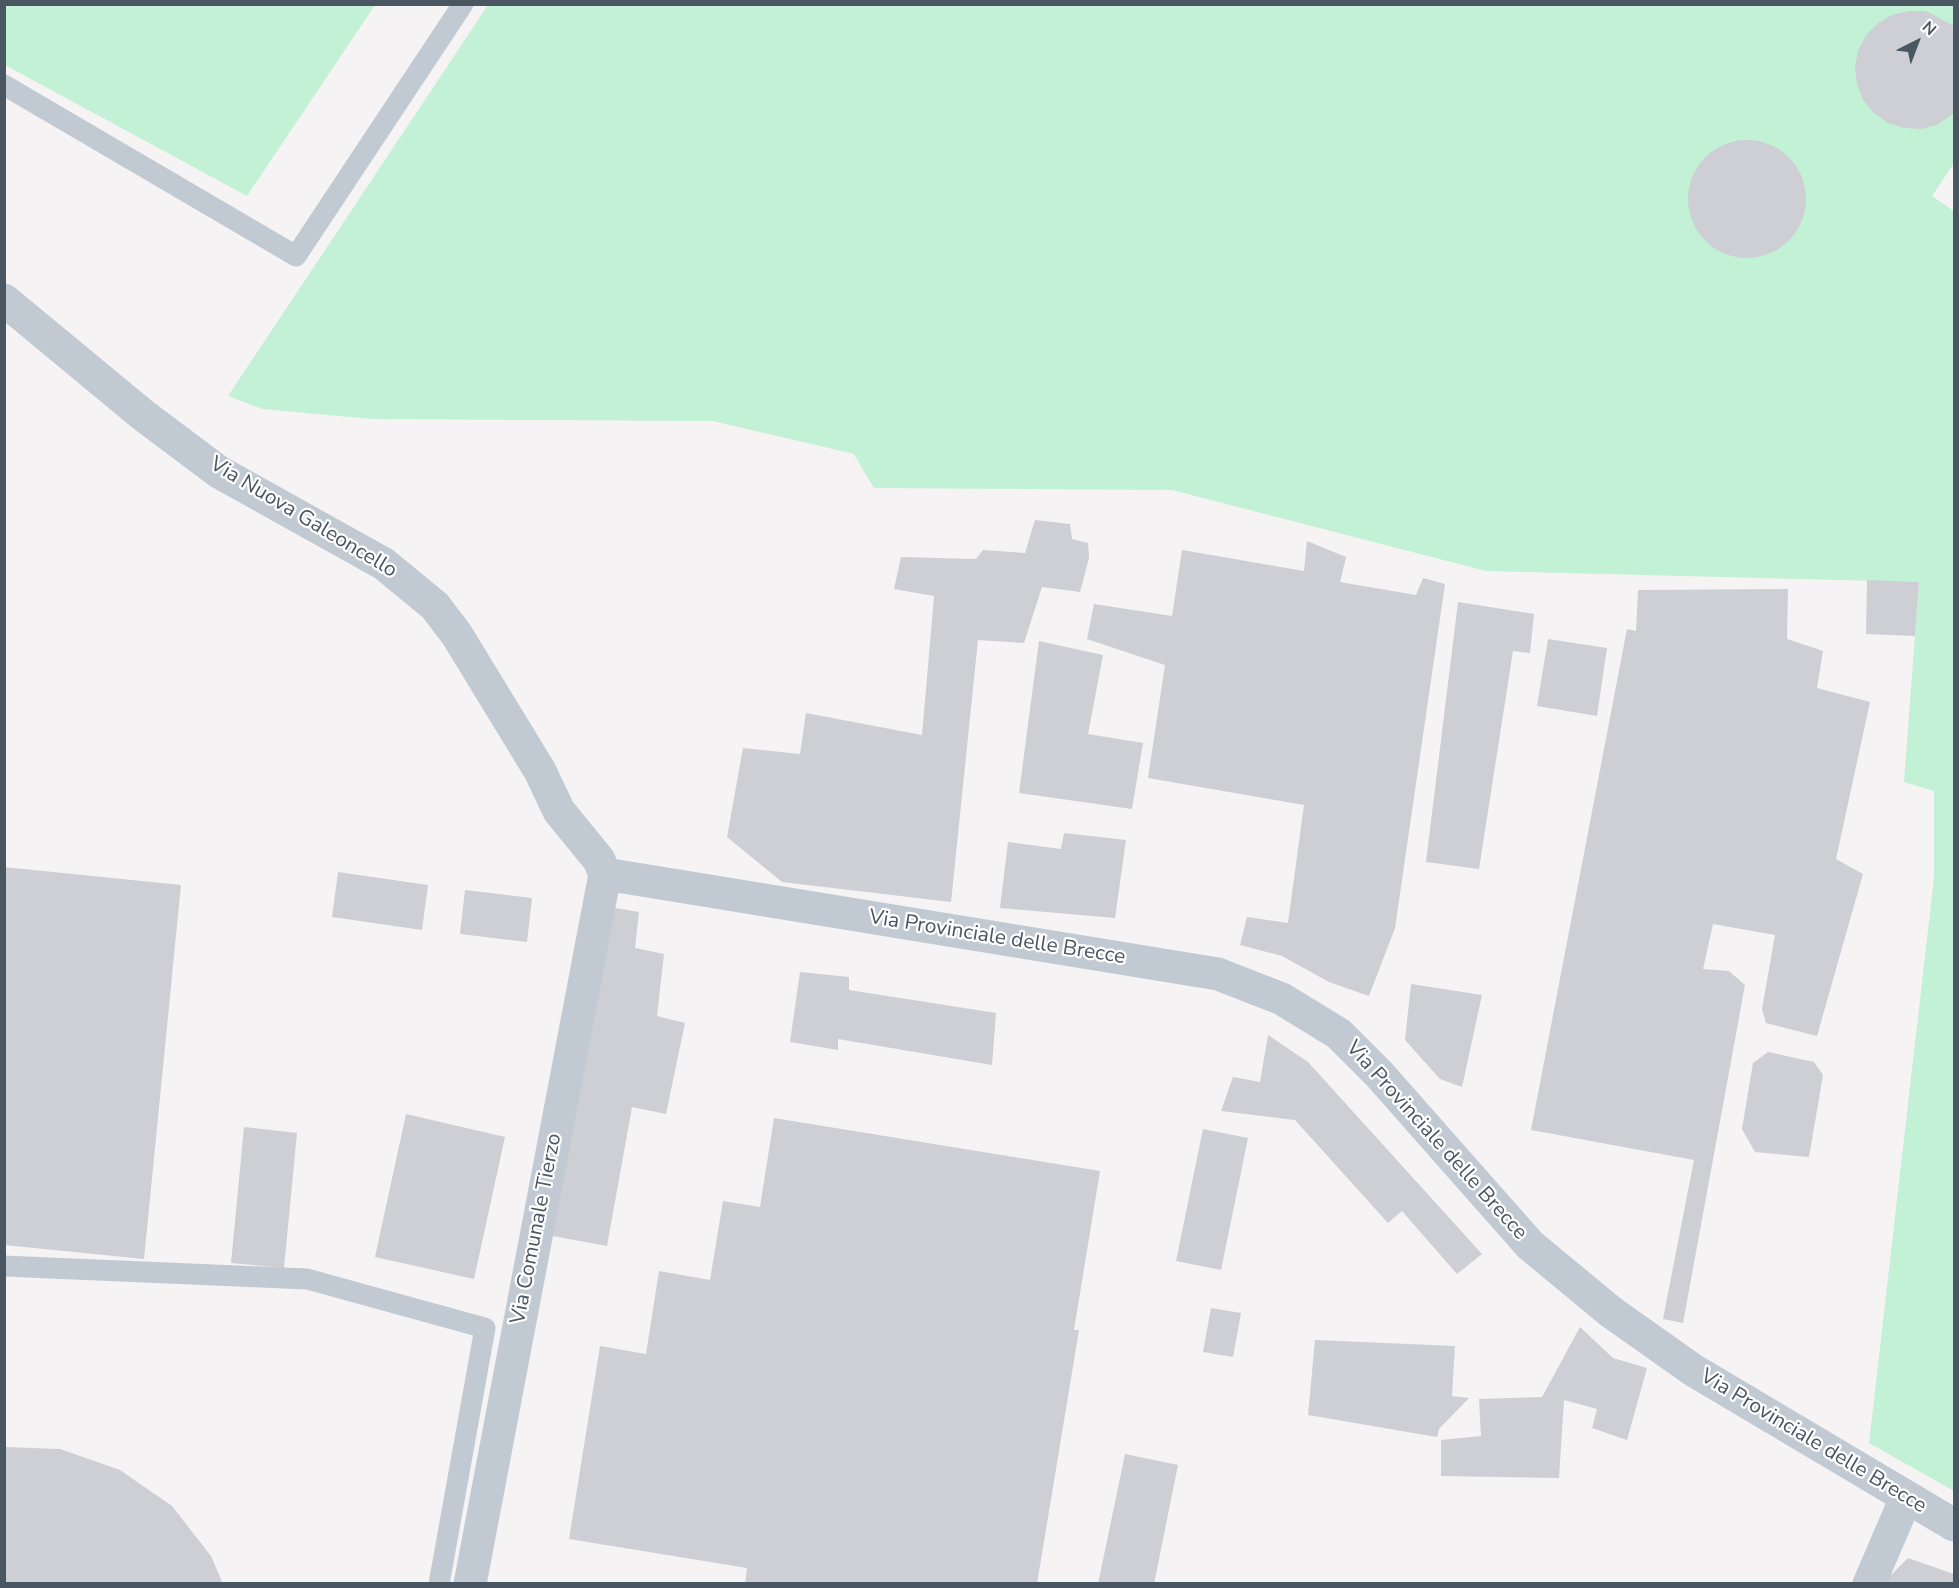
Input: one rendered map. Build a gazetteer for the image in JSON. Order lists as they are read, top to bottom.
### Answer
{
  "streets": {
    "street": ["Via Nuova Galeoncello", "Via Provinciale delle Brecce", "Via Comunale Tierzo"]
  },
  "crossings": [
    ["Via Nuova Galeoncello", "Via Provinciale delle Brecce"],
    ["Via Nuova Galeoncello", "Via Comunale Tierzo"],
    ["Via Provinciale delle Brecce", "Via Comunale Tierzo"]
  ],
  "north": "top right"
}
